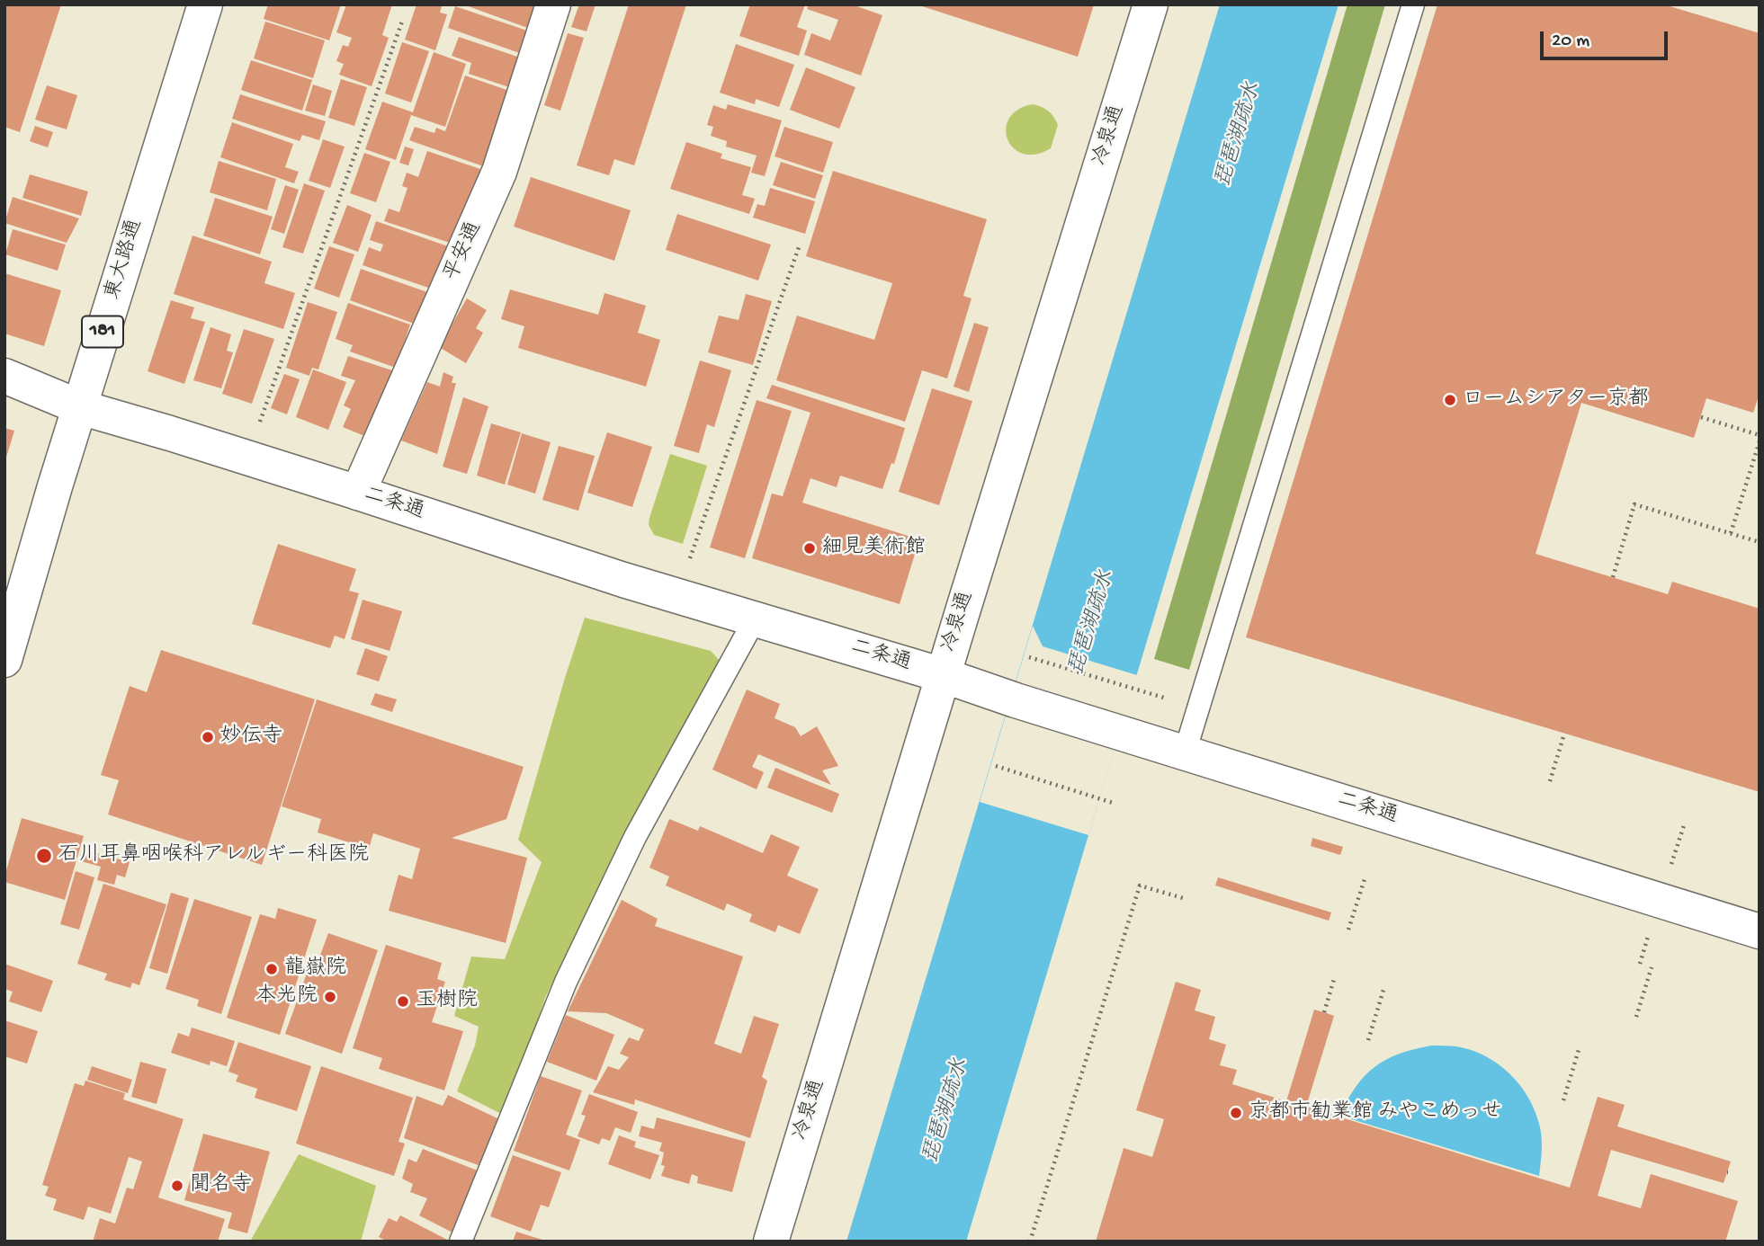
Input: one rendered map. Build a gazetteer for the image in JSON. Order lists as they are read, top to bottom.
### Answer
{
  "streets": {
    "street": [
      "冷泉通",
      "平安通",
      "東大路通",
      "181",
      "二条通"
    ]
  },
  "crossings": [
    ["冷泉通", "二条通"],
    ["平安通", "二条通"],
    ["東大路通", "二条通"]
  ],
  "water": ["琵琶湖疏水"],
  "places": [
    "ロームシアター京都",
    "細見美術館",
    "妙伝寺",
    "石川耳鼻咽喉科アレルギー科医院",
    "龍嶽院",
    "本光院",
    "玉樹院",
    "京都市勧業館 みやこめっせ",
    "聞名寺"
  ],
  "scale_bar": "20 m"
}
